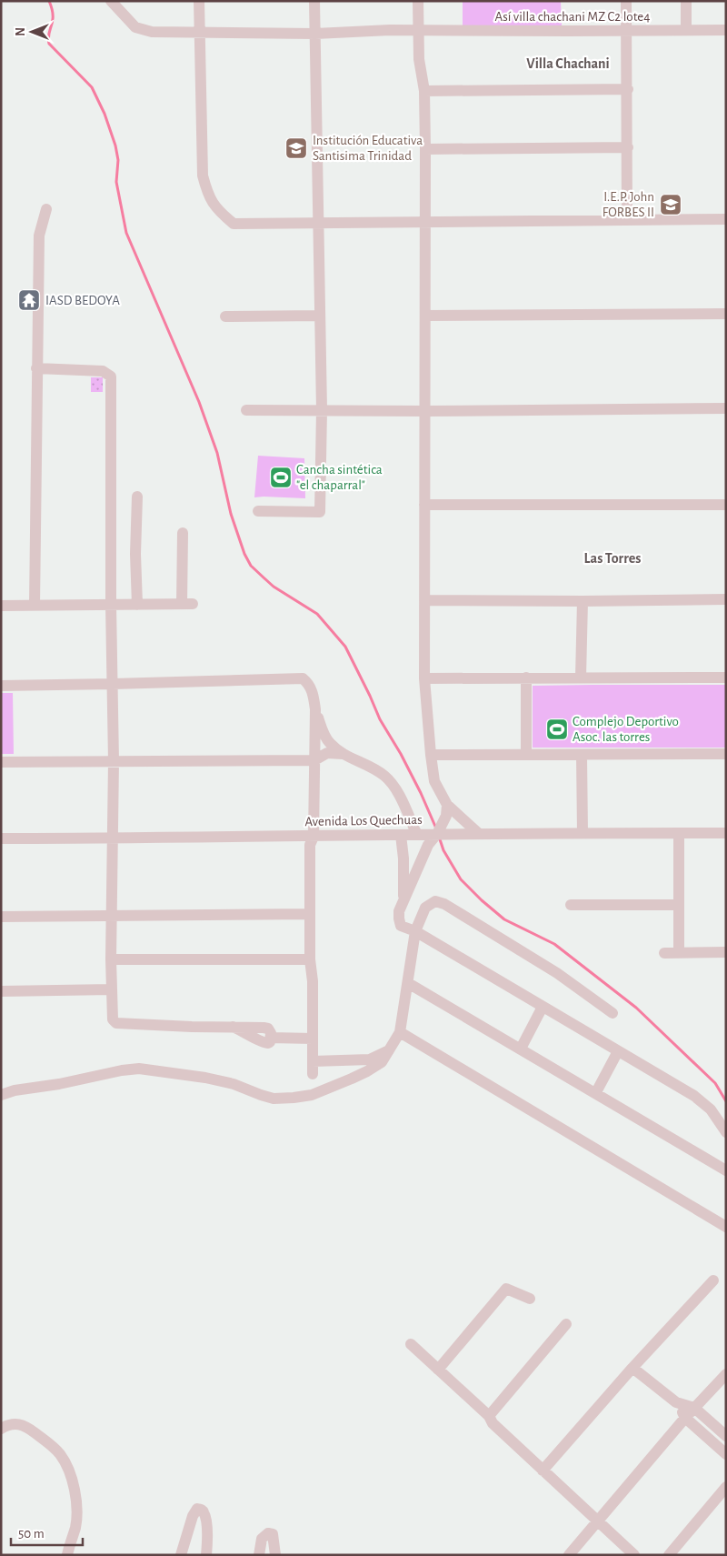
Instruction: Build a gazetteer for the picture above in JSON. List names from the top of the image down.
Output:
{
  "streets": {
    "street": ["Así villa chachani MZ C2 lote4", "Avenida Los Quechuas"]
  },
  "districts": ["Villa Chachani", "Las Torres"],
  "places": {
    "school or university": ["Institución Educativa Santisima Trinidad", "I.E.P. John FORBES II"],
    "temple": ["IASD BEDOYA"],
    "sports": ["Cancha sintética \"el chaparral\"", "Complejo Deportivo Asoc. las torres"]
  },
  "scale_bar": "50 m",
  "north": "left"
}
